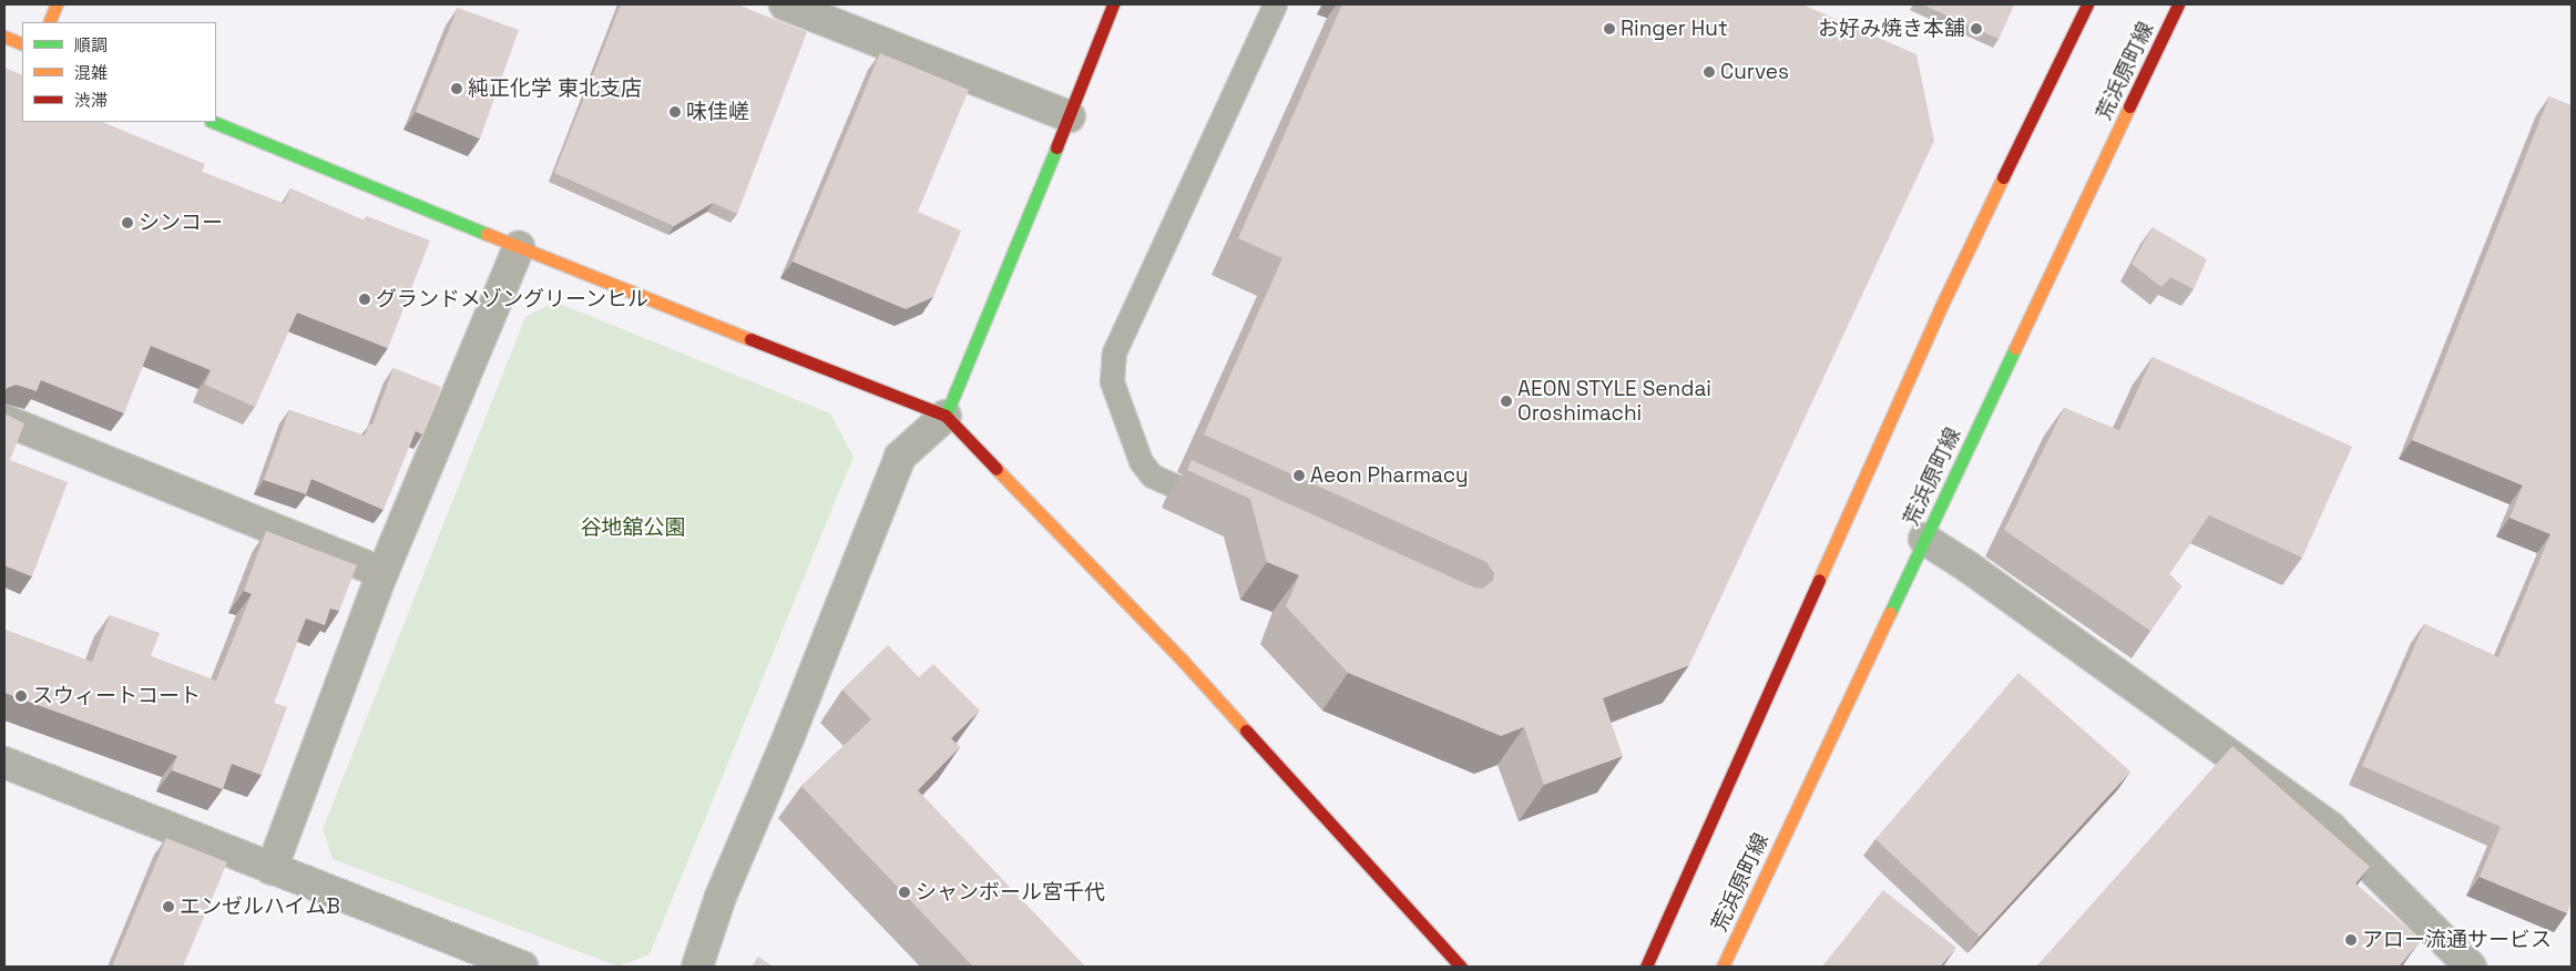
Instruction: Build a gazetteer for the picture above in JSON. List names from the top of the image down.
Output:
{
  "streets": {
    "main road": ["荒浜原町線"]
  },
  "parks": ["谷地舘公園"],
  "places": [
    "Ringer Hut",
    "お好み焼き本舗",
    "Curves",
    "純正化学 東北支店",
    "味佳嵯",
    "シンコー",
    "グランドメゾングリーンヒル",
    "AEON STYLE Sendai Oroshimachi",
    "Aeon Pharmacy",
    "スウィートコート",
    "シャンボール宮千代",
    "エンゼルハイムB",
    "アロー流通サービス"
  ],
  "legend": ["順調", "混雑", "渋滞"]
}
